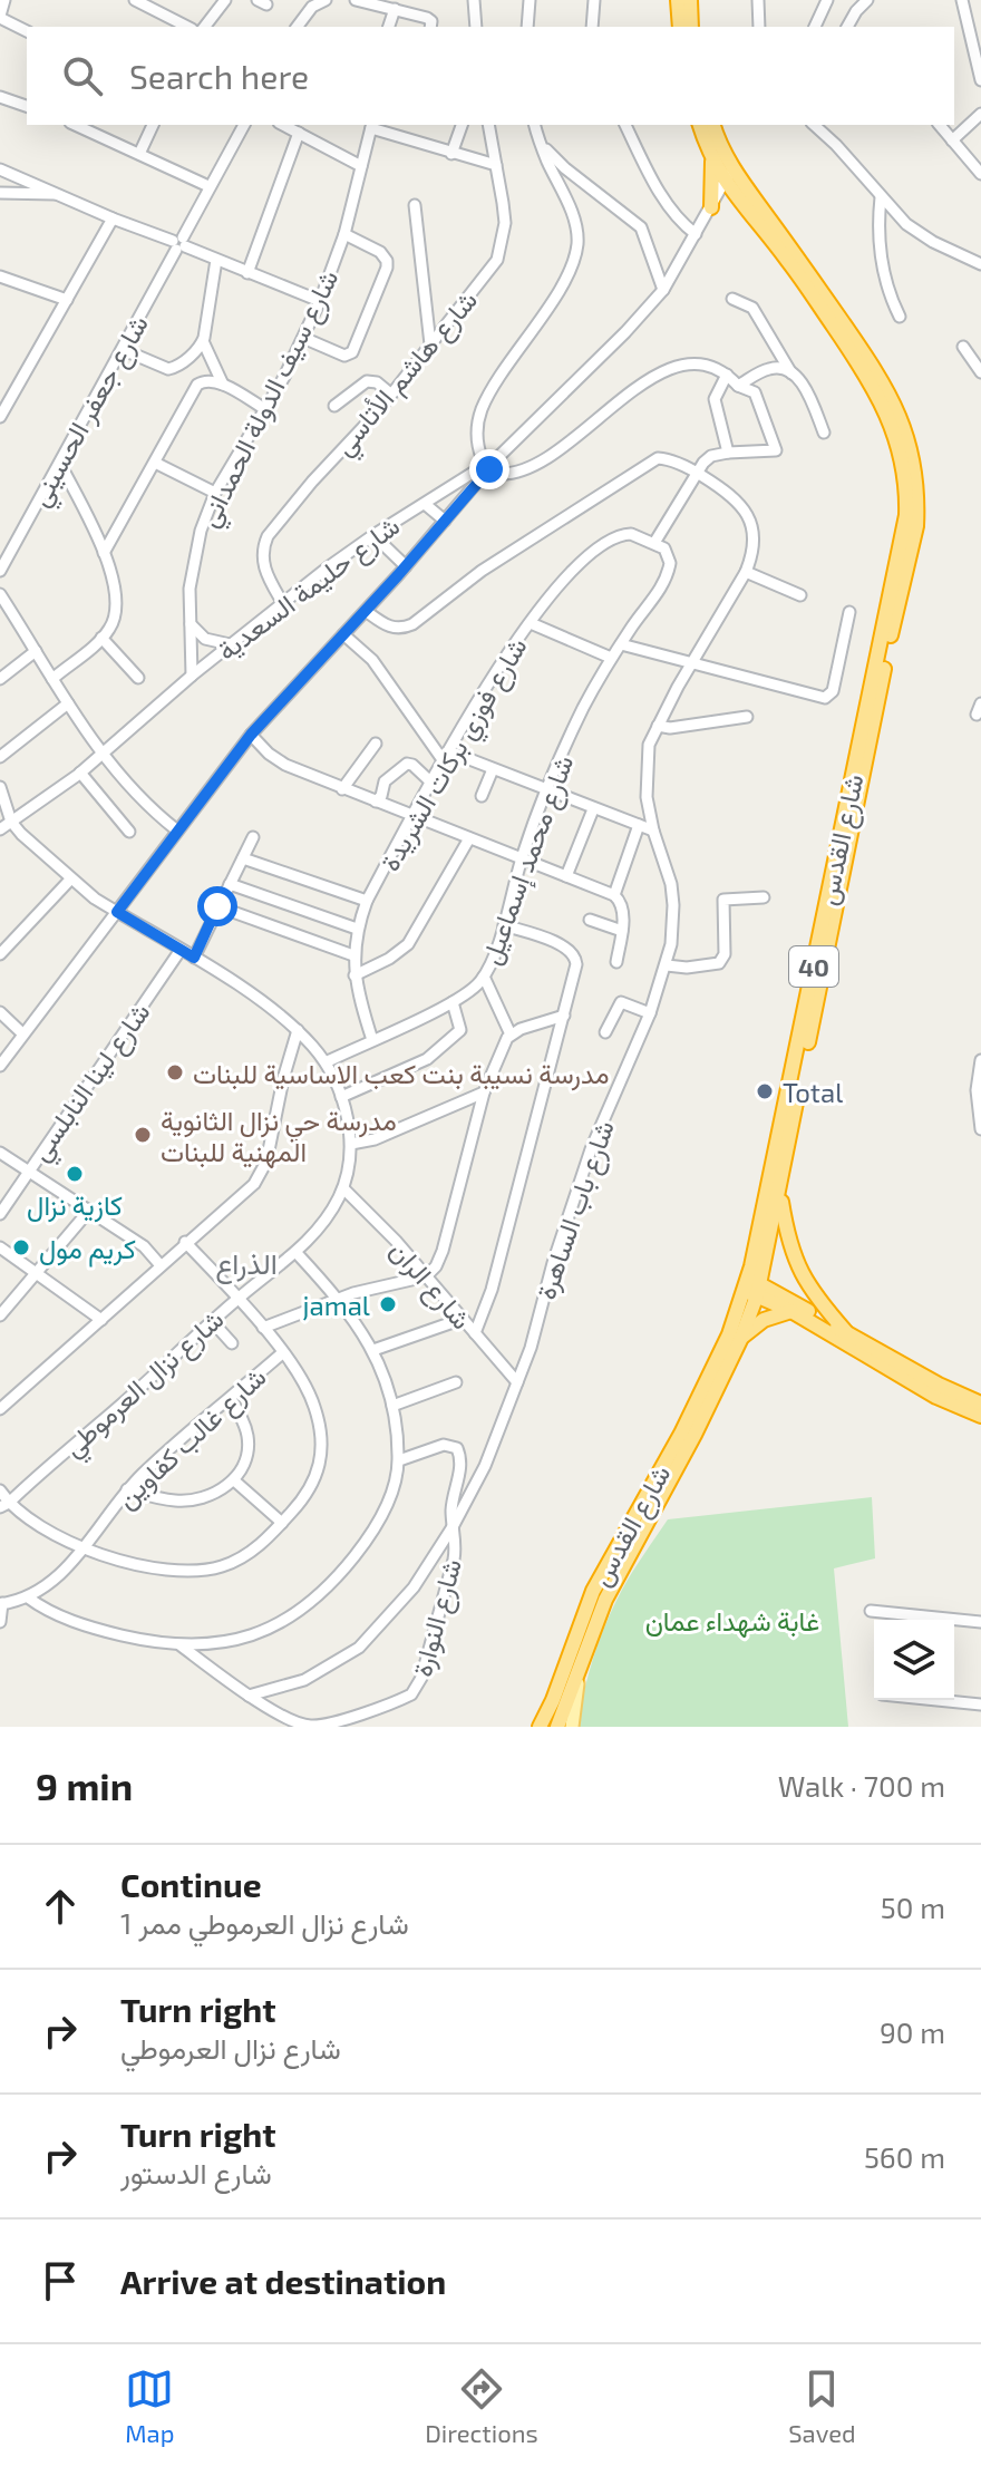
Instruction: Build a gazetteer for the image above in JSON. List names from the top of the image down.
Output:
{
  "streets": {
    "highway": ["شارع القدس", "40"],
    "street": [
      "شارع هاشم الأتاسي",
      "شارع سيف الدولة الحمداني",
      "شارع جعفر الحسيني",
      "شارع حليمة السعدية",
      "شارع فوزي بركات الشريدة",
      "شارع محمد إسماعيل",
      "شارع لينا النابلسي",
      "شارع باب الساهرة",
      "شارع الران",
      "شارع نزال العرموطي",
      "شارع غالب كفاوين",
      "شارع النوارة"
    ]
  },
  "crossings": [
    ["شارع هاشم الأتاسي", "شارع حليمة السعدية"],
    ["شارع سيف الدولة الحمداني", "شارع حليمة السعدية"],
    ["شارع حليمة السعدية", "شارع القدس"],
    ["شارع حليمة السعدية", "شارع نزال العرموطي"],
    ["شارع فوزي بركات الشريدة", "شارع محمد إسماعيل"],
    ["شارع محمد إسماعيل", "شارع نزال العرموطي"],
    ["شارع لينا النابلسي", "شارع نزال العرموطي"],
    ["شارع باب الساهرة", "شارع الران"],
    ["شارع باب الساهرة", "شارع النوارة"],
    ["شارع الران", "شارع نزال العرموطي"]
  ],
  "districts": ["الذراع"],
  "parks": ["غابة شهداء عمان"],
  "places": [
    "مدرسة نسيبة بنت كعب الاساسية للبنات",
    "Total",
    "مدرسة حي نزال الثانوية المهنية للبنات",
    "كازية نزال",
    "كريم مول",
    "jamal"
  ],
  "page": {
    "search": "Search here",
    "heading": ["9 min", "Walk · 700 m"],
    "list": [
      ["Continue", "شارع نزال العرموطي ممر 1", "50 m"],
      ["Turn right", "شارع نزال العرموطي", "90 m"],
      ["Turn right", "شارع الدستور", "560 m"],
      "Arrive at destination"
    ],
    "nav": ["Map", "Directions", "Saved"]
  }
}
